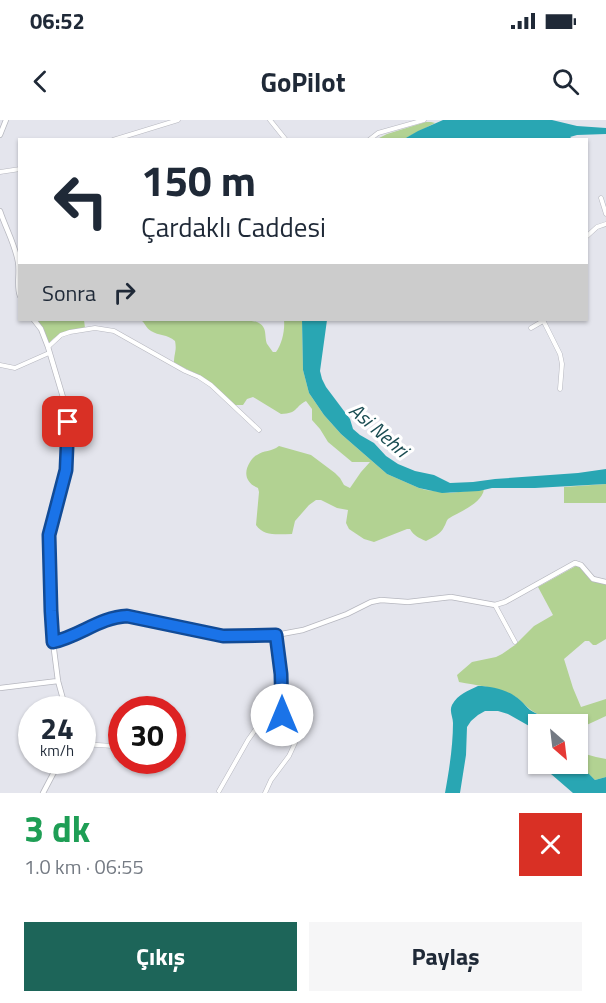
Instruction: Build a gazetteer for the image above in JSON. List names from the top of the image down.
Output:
{
  "water": ["Asi Nehri"],
  "north": "bottom right",
  "page": {
    "status": "06:52",
    "header": "GoPilot",
    "turn": ["150 m", "Çardaklı Caddesi"],
    "then": "Sonra",
    "speed": "24 km/h",
    "limit": "30",
    "heading": ["3 dk", "1.0 km · 06:55"],
    "buttons": ["Çıkış", "Paylaş"]
  }
}
